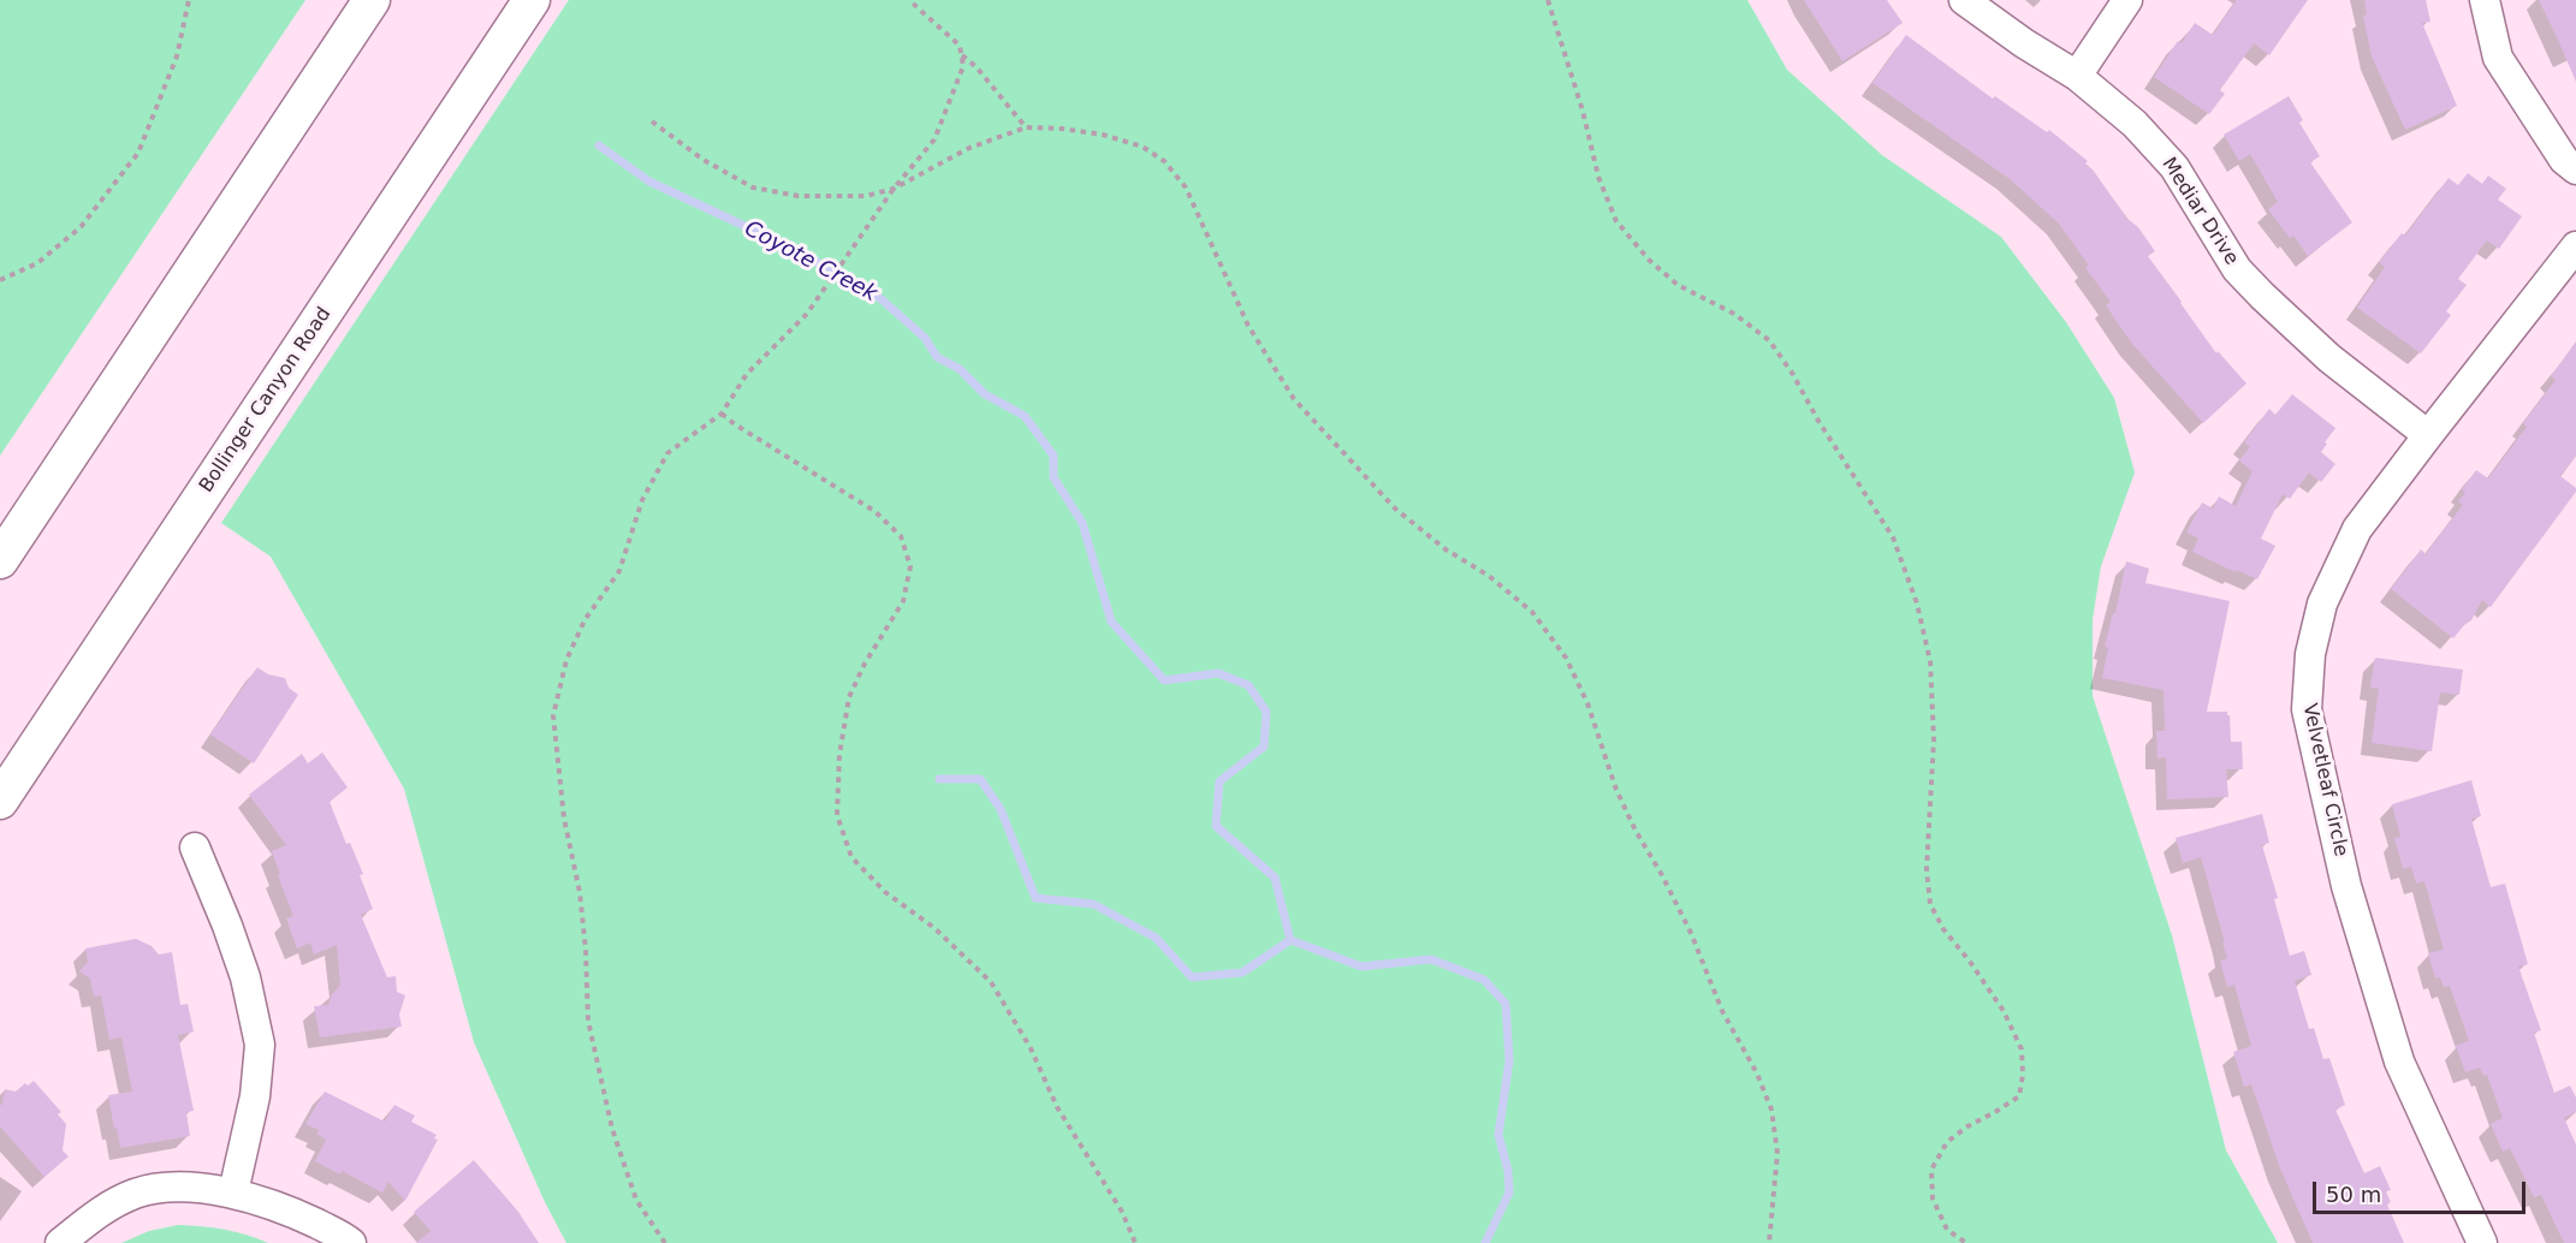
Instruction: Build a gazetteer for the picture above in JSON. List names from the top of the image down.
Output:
{
  "streets": {
    "main road": ["Bollinger Canyon Road"],
    "street": ["Mediar Drive", "Velvetleaf Circle"]
  },
  "crossings": [
    ["Mediar Drive", "Velvetleaf Circle"]
  ],
  "water": ["Coyote Creek"],
  "scale_bar": "50 m"
}
